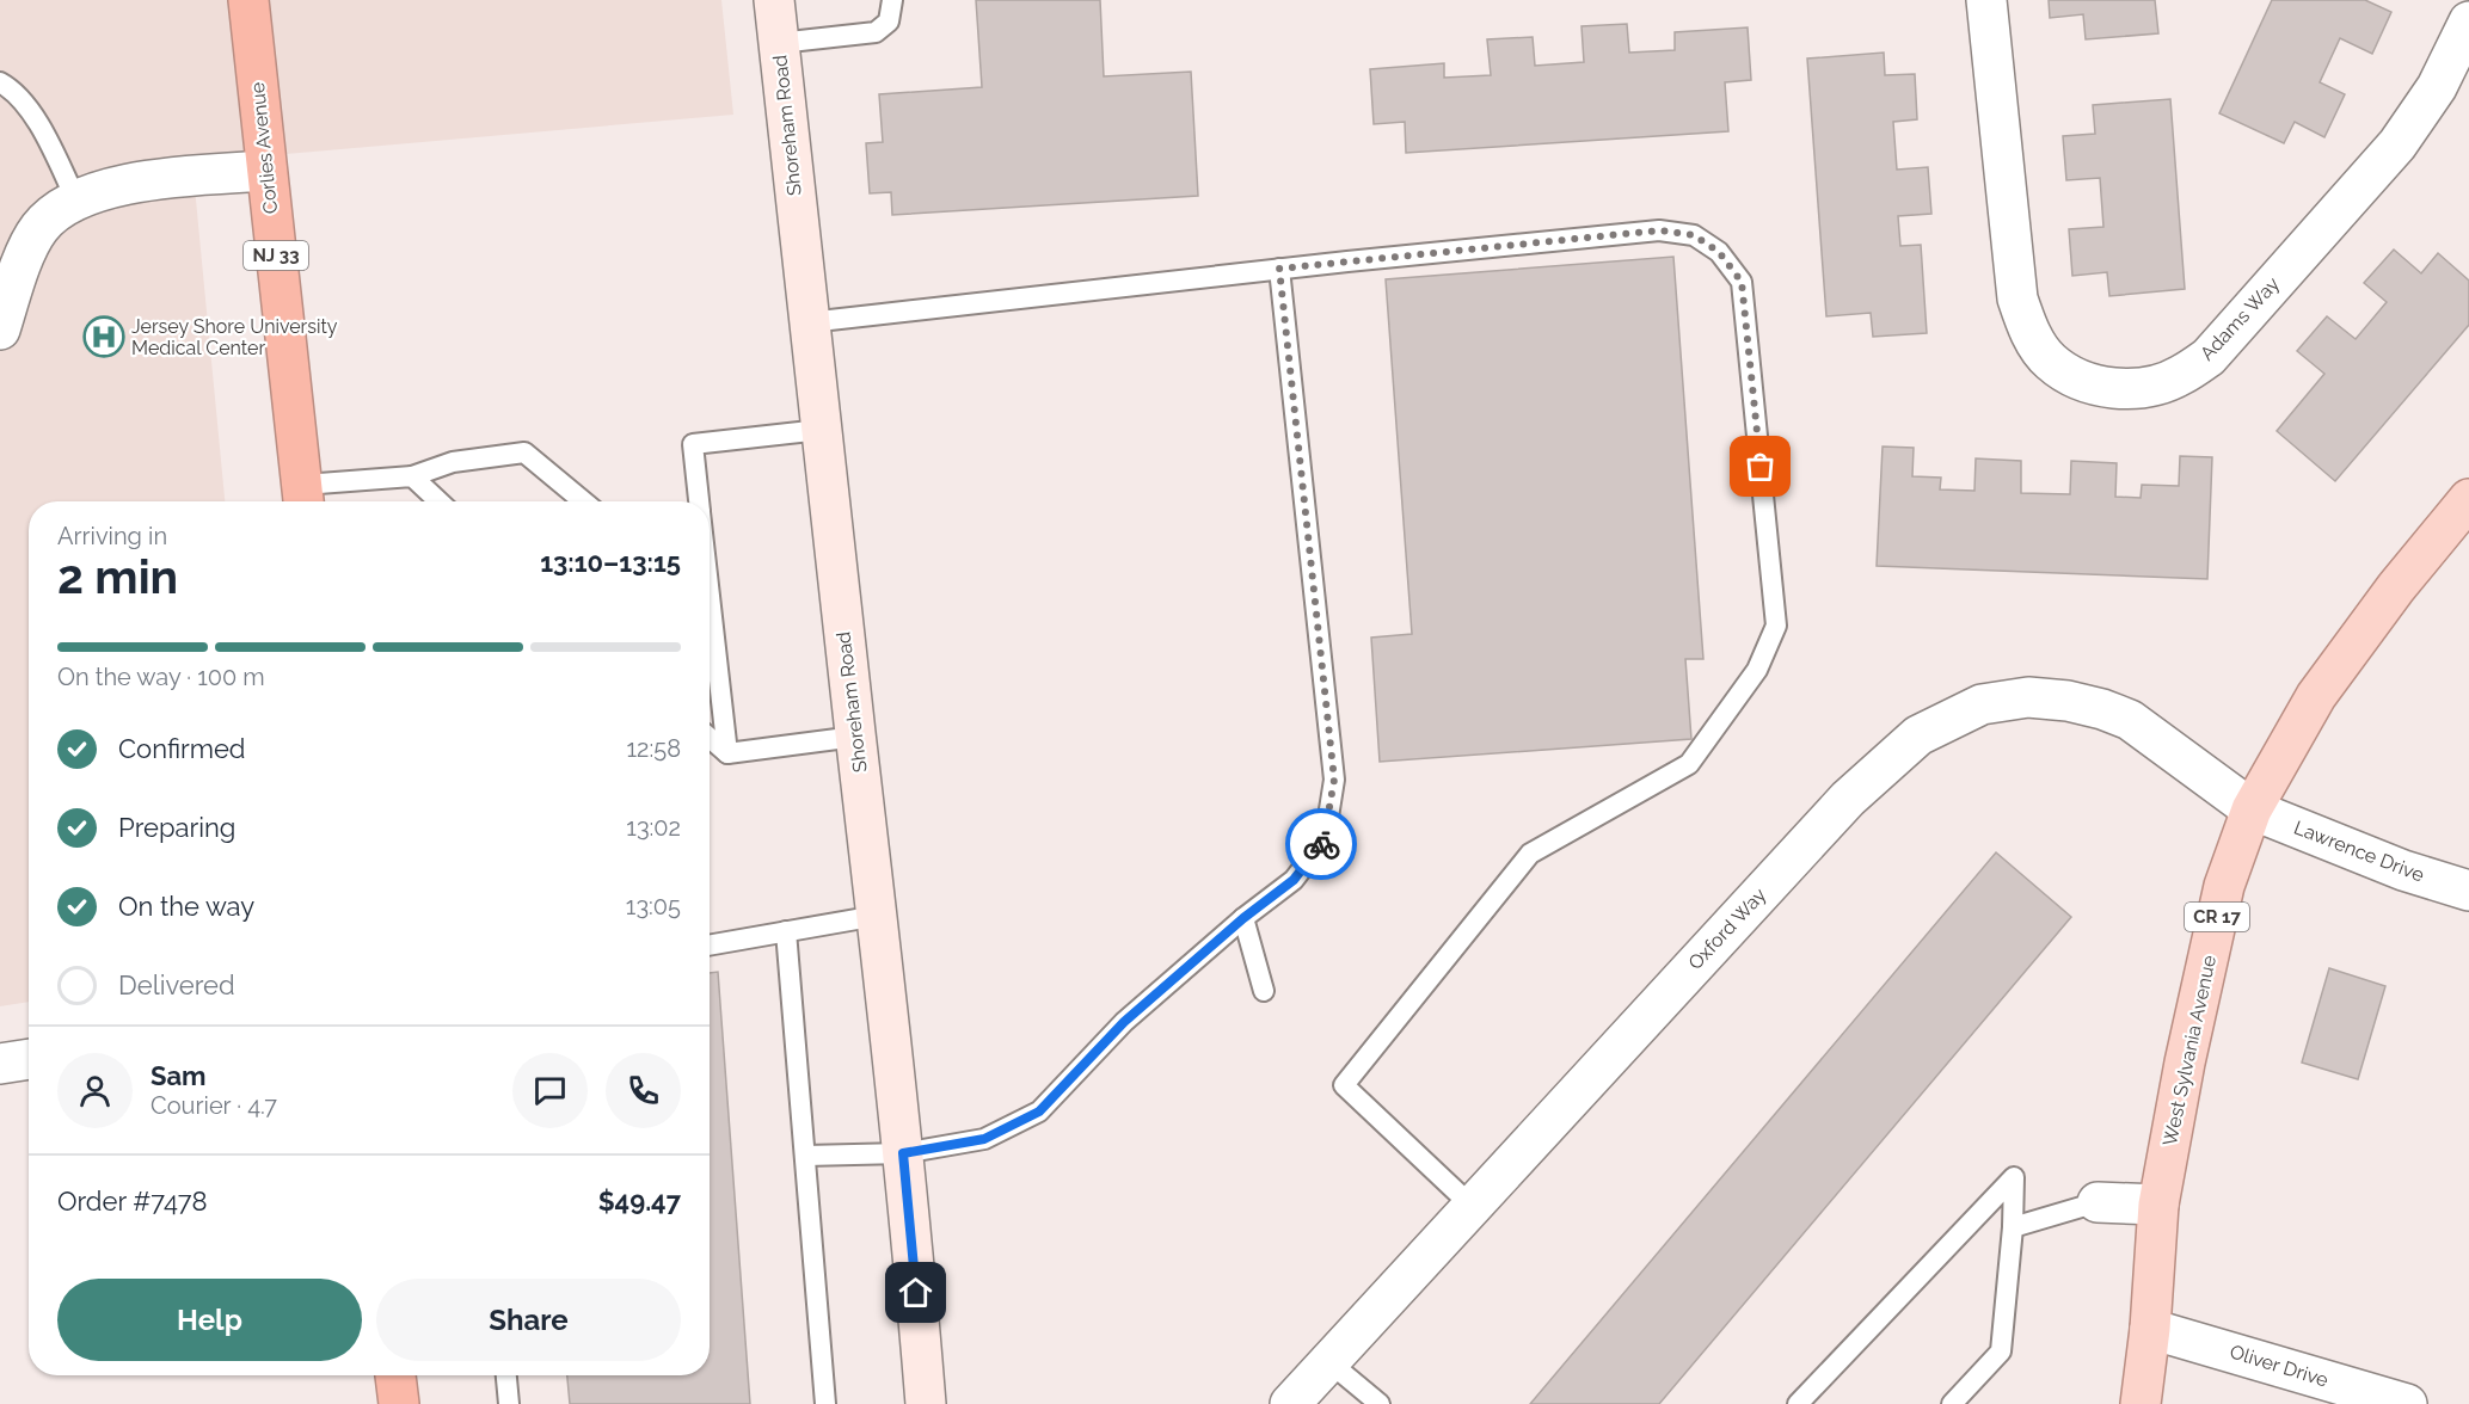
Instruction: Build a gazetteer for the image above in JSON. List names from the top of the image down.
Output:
{
  "streets": {
    "highway": ["Corlies Avenue", "NJ 33"],
    "main road": ["CR 17", "West Sylvania Avenue"],
    "street": [
      "Shoreham Road",
      "Adams Way",
      "Lawrence Drive",
      "Oxford Way",
      "Oliver Drive"
    ]
  },
  "crossings": [
    ["Lawrence Drive", "Oxford Way"],
    ["Lawrence Drive", "West Sylvania Avenue"],
    ["Oxford Way", "West Sylvania Avenue"],
    ["West Sylvania Avenue", "Oliver Drive"]
  ],
  "places": {
    "hospital": ["Jersey Shore University Medical Center"]
  },
  "page": {
    "heading": ["2 min", "Arriving in", "13:10–13:15"],
    "panel": [
      "Sam",
      "Courier · 4.7",
      "Order #7478",
      "$49.47"
    ],
    "bar": "On the way · 100 m",
    "list": [
      ["Confirmed", "12:58"],
      ["Preparing", "13:02"],
      ["On the way", "13:05"],
      "Delivered"
    ],
    "buttons": ["Help", "Share"]
  }
}
